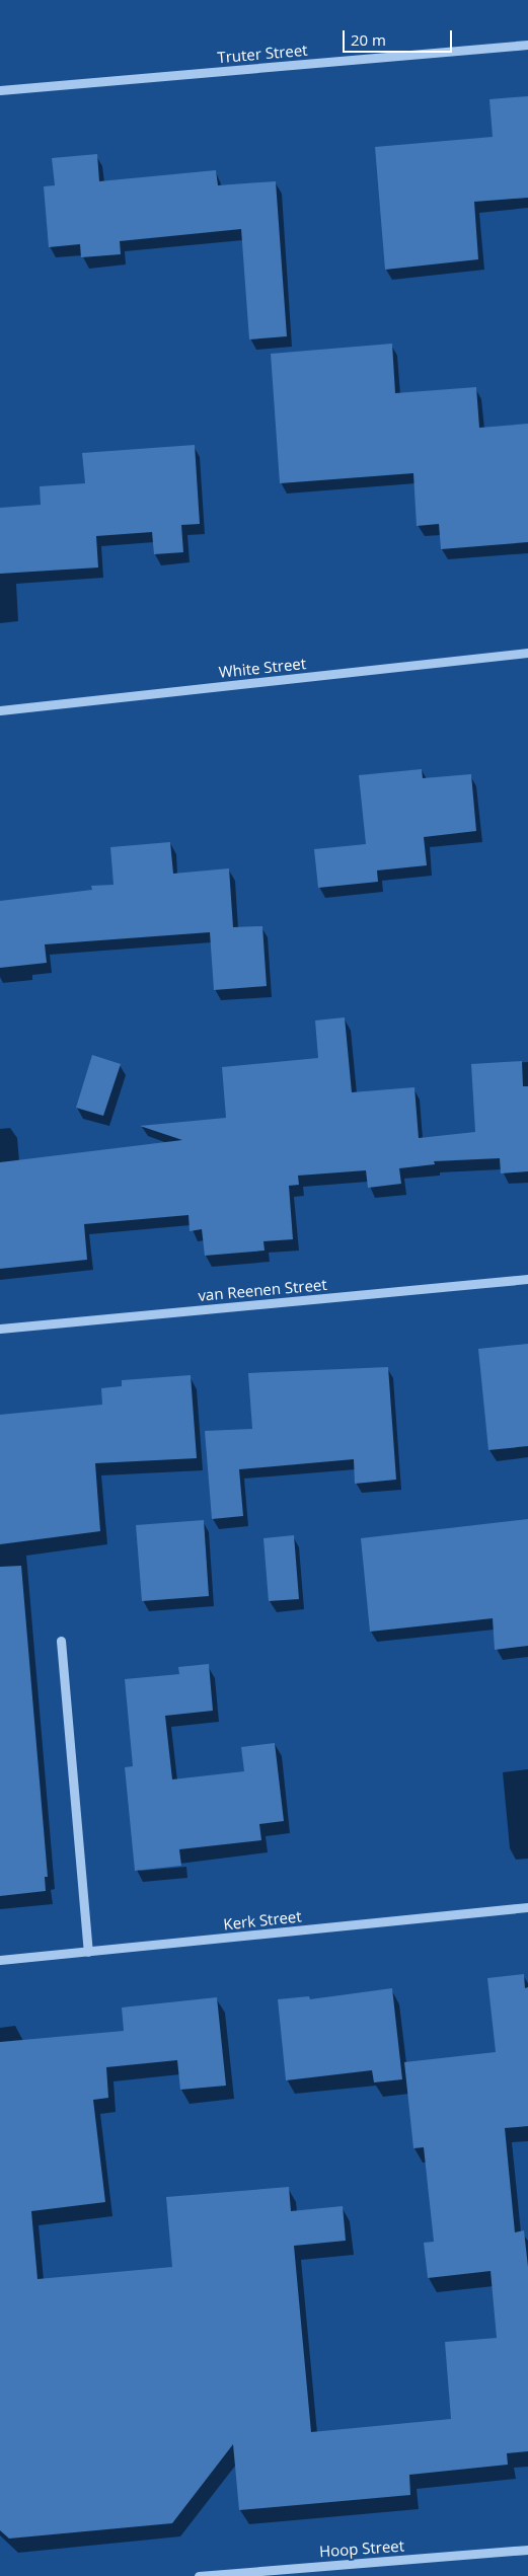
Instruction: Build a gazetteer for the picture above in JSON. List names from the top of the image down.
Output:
{
  "streets": {
    "street": [
      "Truter Street",
      "White Street",
      "van Reenen Street",
      "Kerk Street",
      "Hoop Street"
    ]
  },
  "scale_bar": "20 m"
}
